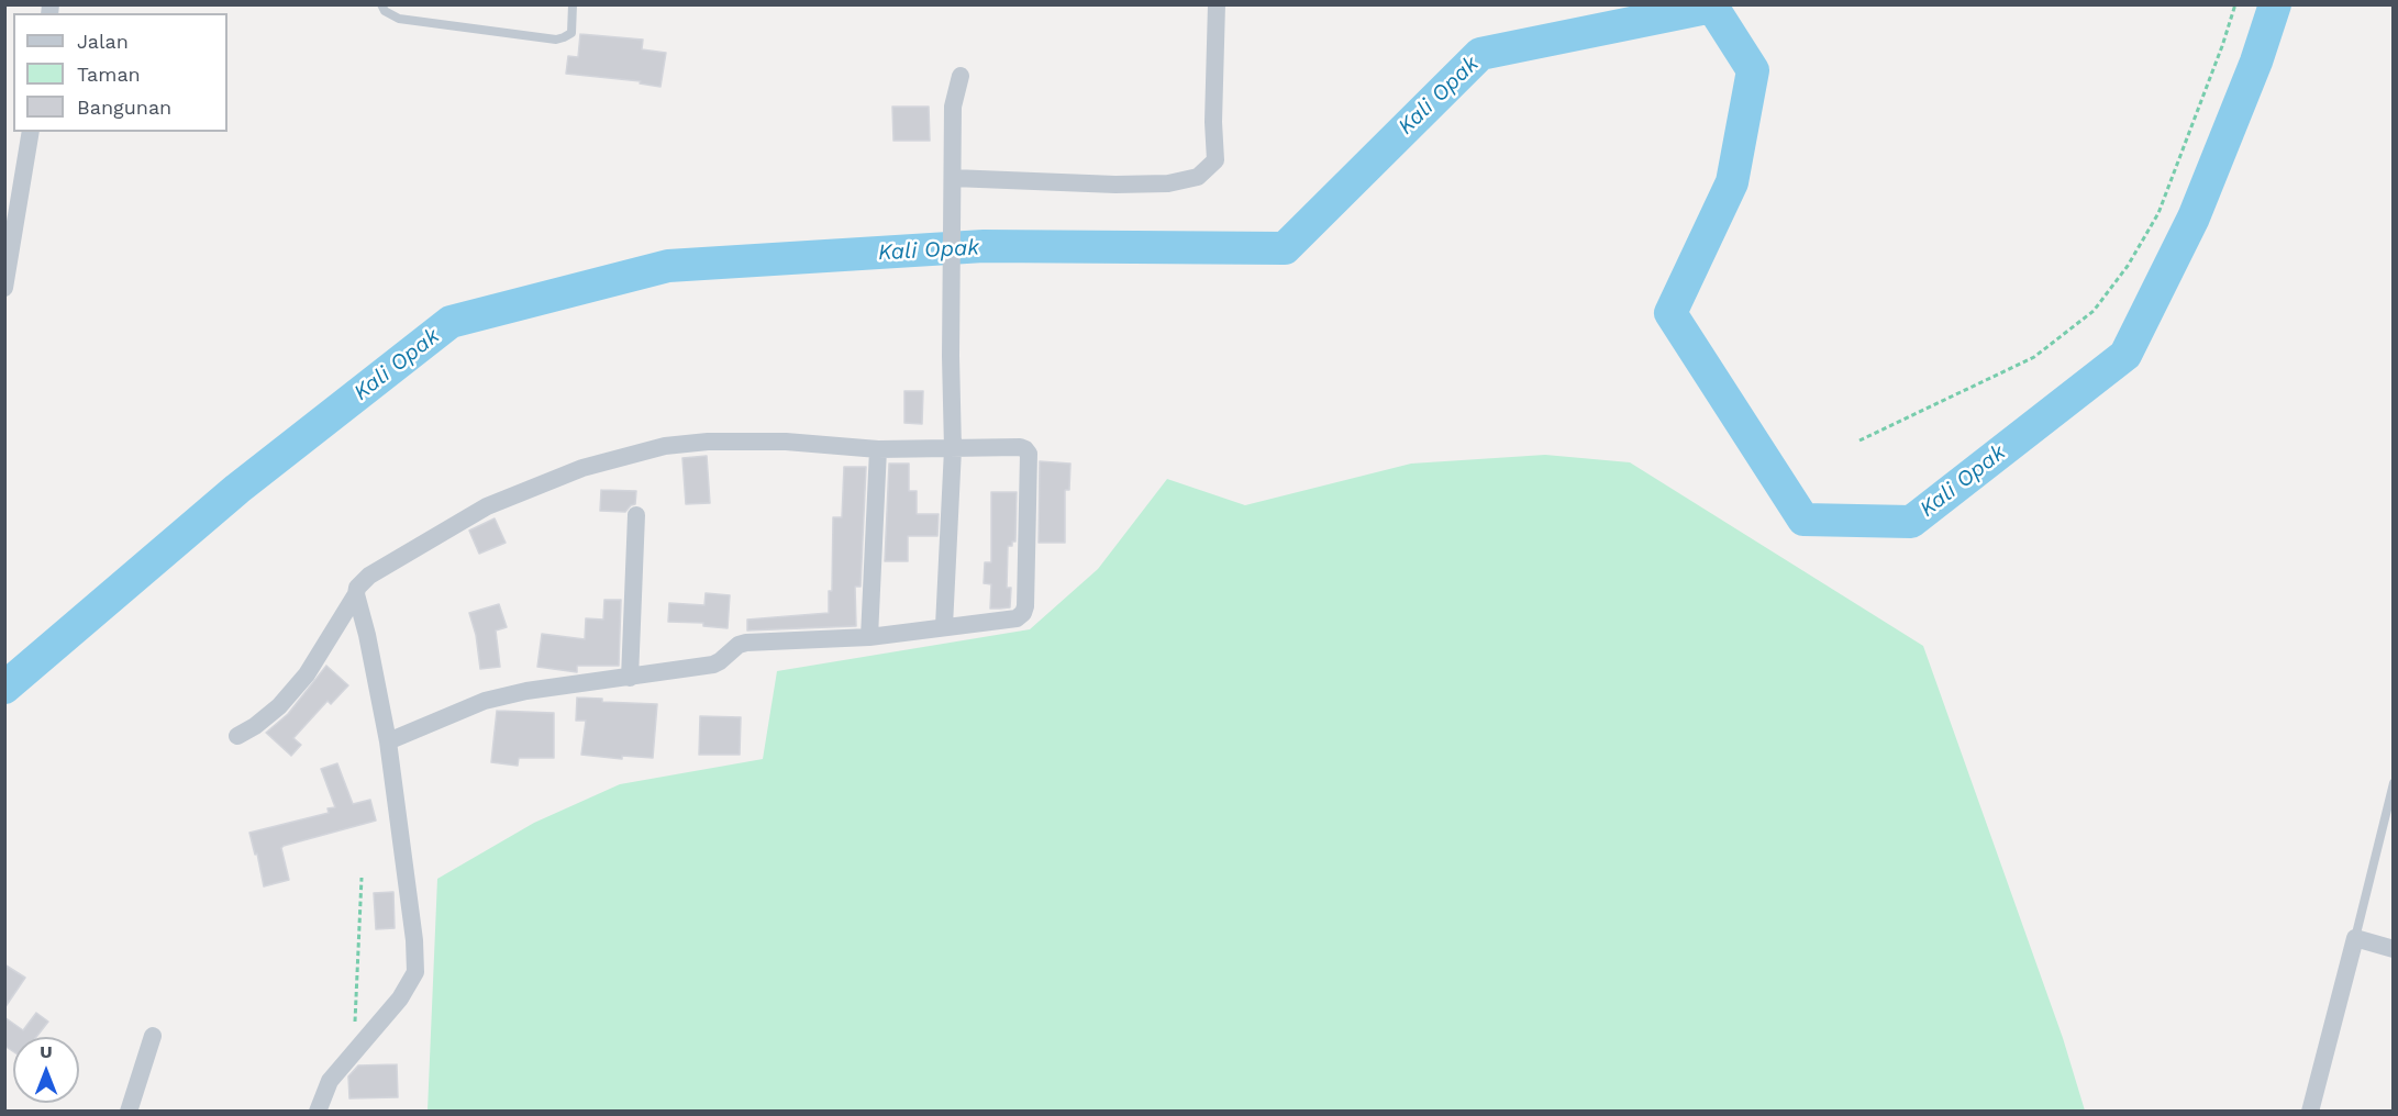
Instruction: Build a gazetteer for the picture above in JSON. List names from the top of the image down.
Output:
{
  "water": ["Kali Opak"],
  "legend": ["Jalan", "Taman", "Bangunan"],
  "north": "top"
}
